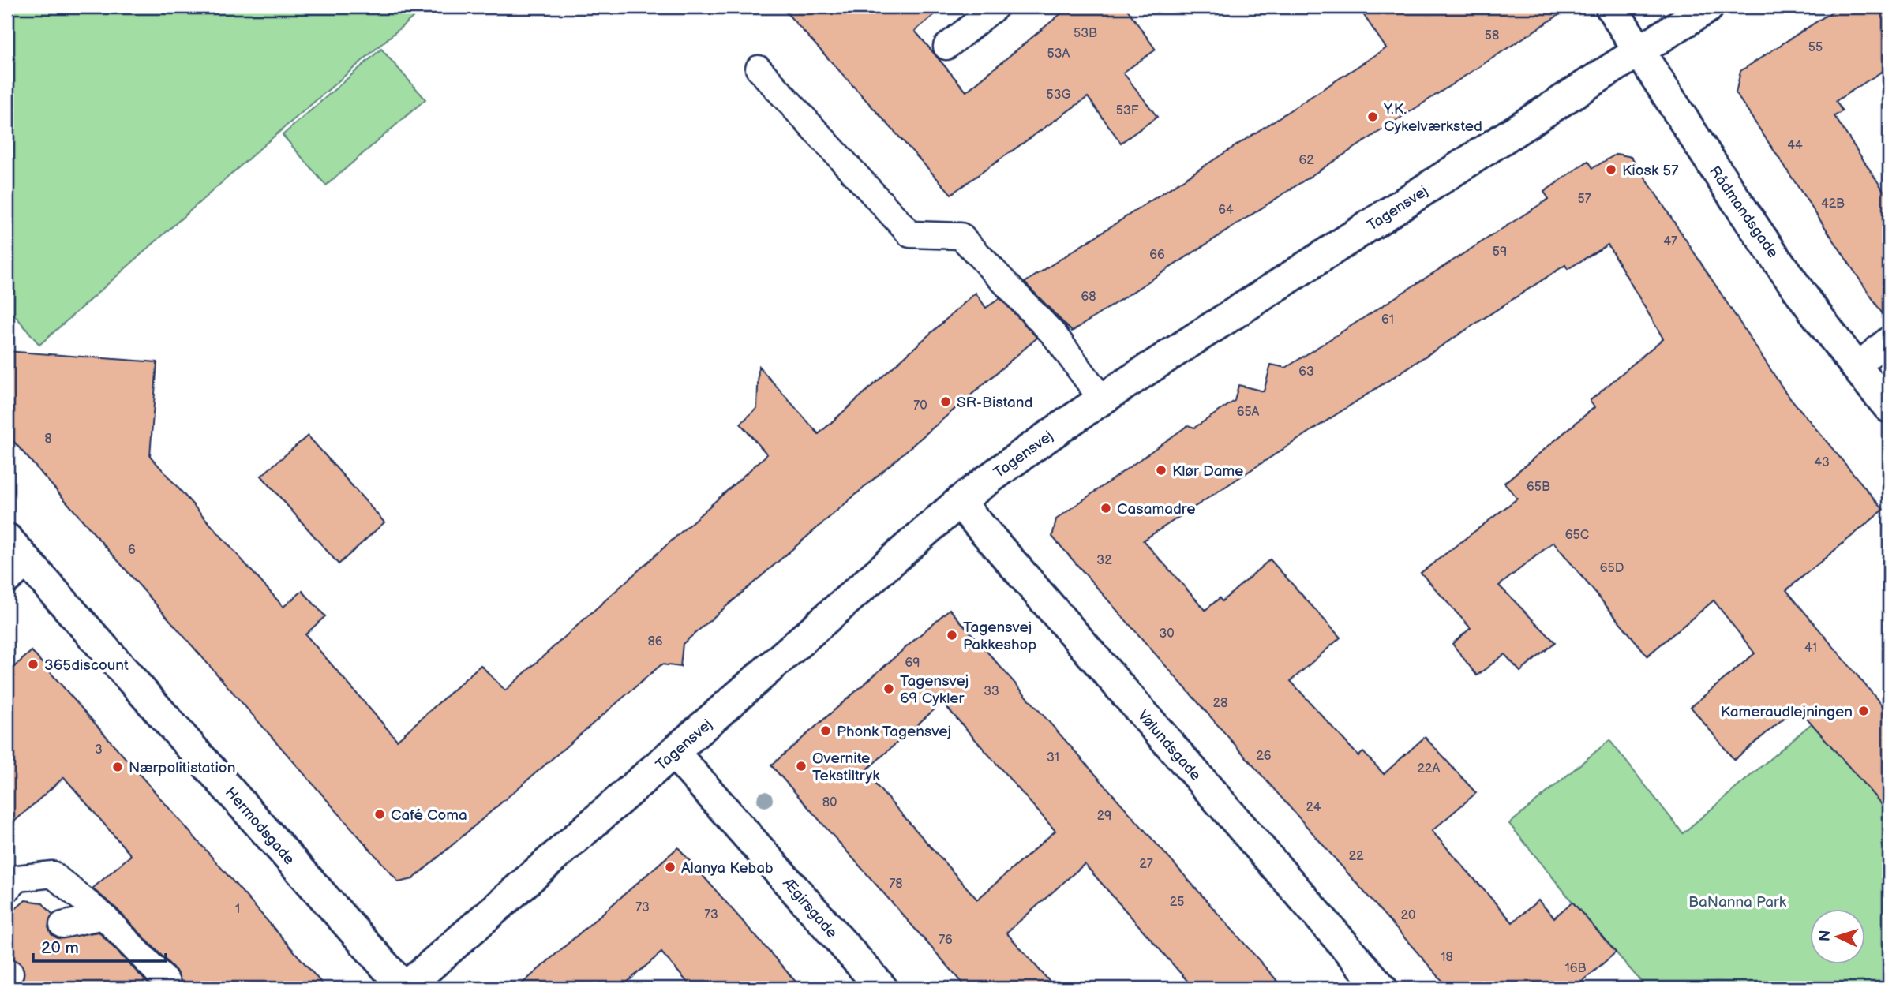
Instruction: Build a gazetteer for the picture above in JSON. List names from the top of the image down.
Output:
{
  "streets": {
    "street": [
      "Tagensvej",
      "Rådmandsgade",
      "Vølundsgade",
      "Hermodsgade",
      "Ægirsgade"
    ]
  },
  "crossings": [
    ["Tagensvej", "Rådmandsgade"],
    ["Tagensvej", "Vølundsgade"],
    ["Tagensvej", "Hermodsgade"],
    ["Tagensvej", "Ægirsgade"]
  ],
  "parks": ["BaNanna Park"],
  "places": [
    "Y.K. Cykelværksted",
    "Kiosk 57",
    "SR-Bistand",
    "Klør Dame",
    "Casamadre",
    "Tagensvej Pakkeshop",
    "365discount",
    "Tagensvej 69 Cykler",
    "Kameraudlejningen",
    "Phonk Tagensvej",
    "Overnite Tekstiltryk",
    "Nærpolitistation",
    "Café Coma",
    "Alanya Kebab"
  ],
  "house_numbers": [
    "53B",
    "58",
    "55",
    "53A",
    "53G",
    "53F",
    "44",
    "62",
    "57",
    "42B",
    "64",
    "47",
    "59",
    "66",
    "68",
    "61",
    "63",
    "70",
    "65A",
    "8",
    "43",
    "65B",
    "65C",
    "6",
    "32",
    "65D",
    "30",
    "86",
    "41",
    "69",
    "33",
    "28",
    "3",
    "26",
    "31",
    "22A",
    "80",
    "24",
    "29",
    "22",
    "27",
    "78",
    "25",
    "73",
    "1",
    "73",
    "20",
    "76",
    "18",
    "16B"
  ],
  "scale_bar": "20 m",
  "north": "left"
}
